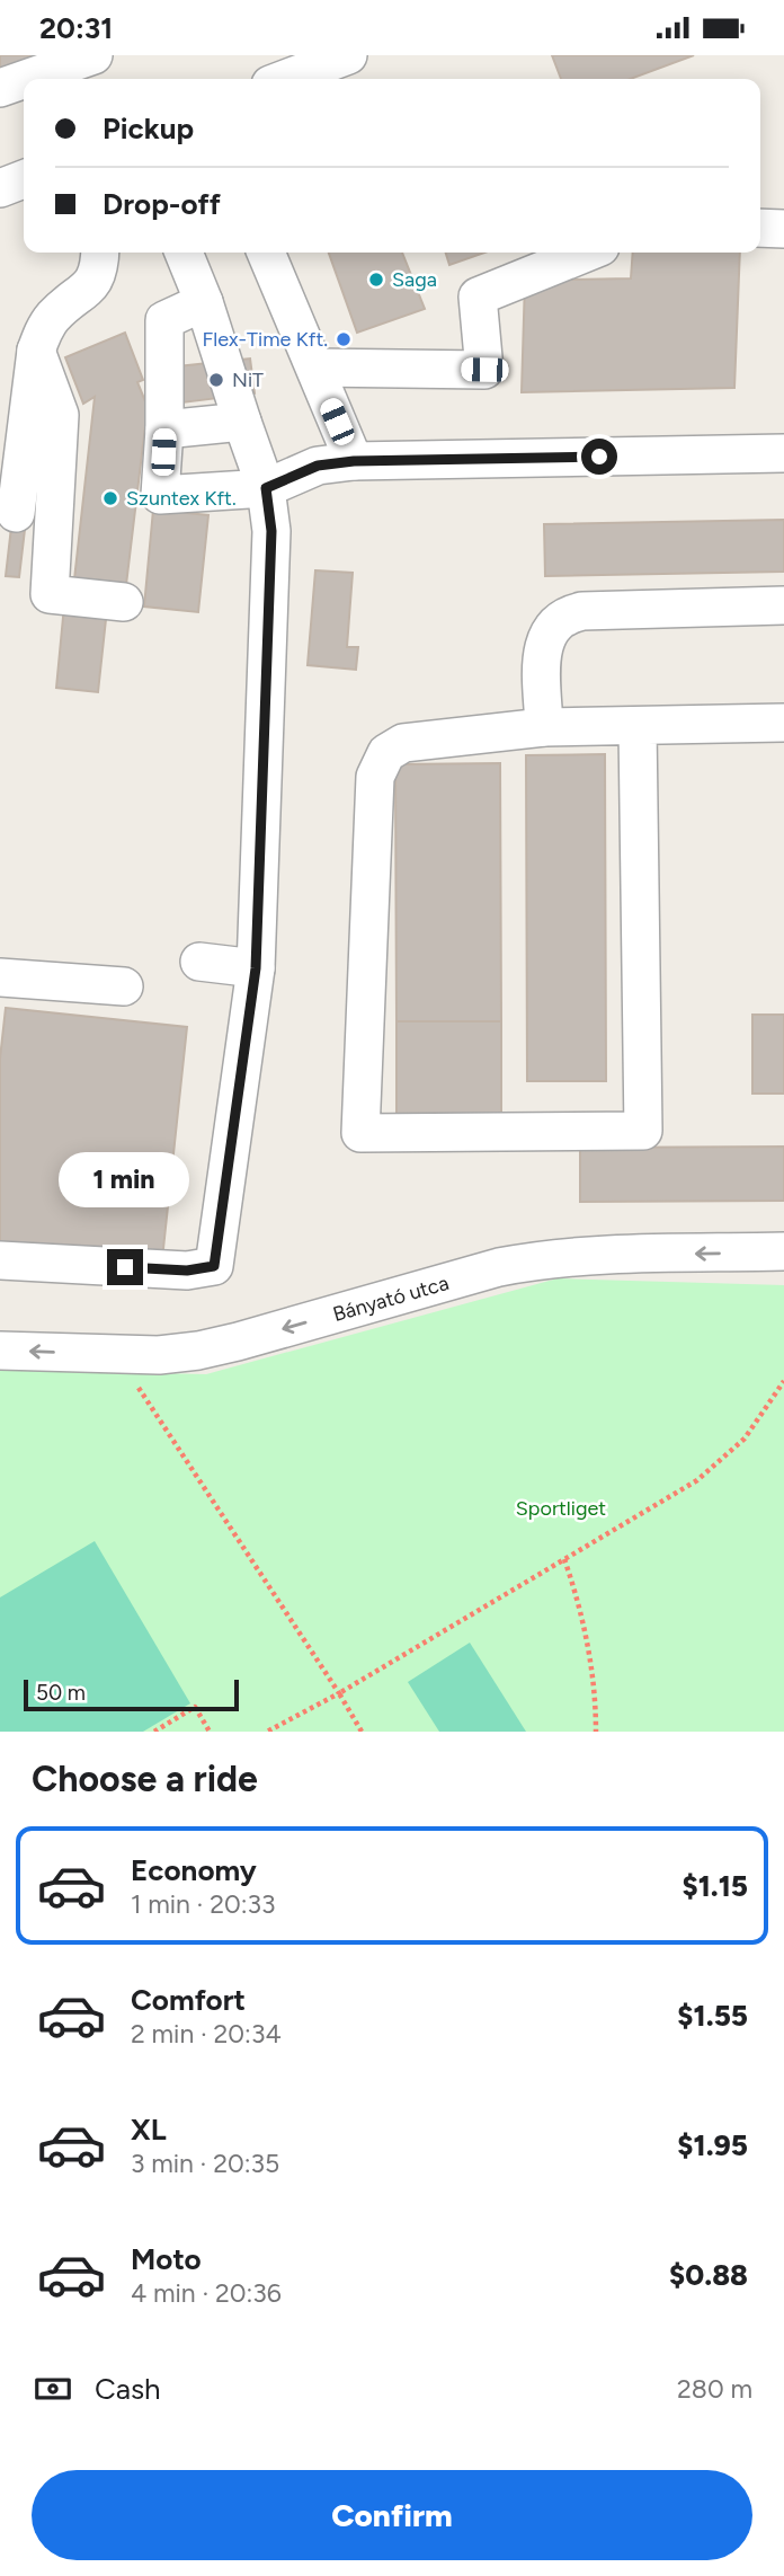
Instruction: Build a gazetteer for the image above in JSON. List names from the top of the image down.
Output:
{
  "streets": {
    "street": ["Bányató utca"]
  },
  "one_way": ["Bányató utca"],
  "parks": ["Sportliget"],
  "places": [
    "Saga",
    "Flex-Time Kft.",
    "NiT",
    "Szuntex Kft."
  ],
  "scale_bar": "50 m",
  "page": {
    "status": "20:31",
    "banner": ["Pickup", "Drop-off"],
    "bubble": "1 min",
    "scale": "50 m",
    "heading": "Choose a ride",
    "list": [
      {
        "name": "Economy",
        "note": "1 min · 20:33",
        "value": "$1.15"
      },
      {
        "name": "Comfort",
        "note": "2 min · 20:34",
        "value": "$1.55"
      },
      {
        "name": "XL",
        "note": "3 min · 20:35",
        "value": "$1.95"
      },
      {
        "name": "Moto",
        "note": "4 min · 20:36",
        "value": "$0.88"
      }
    ],
    "pay": ["Cash", "280 m"],
    "buttons": "Confirm"
  }
}
